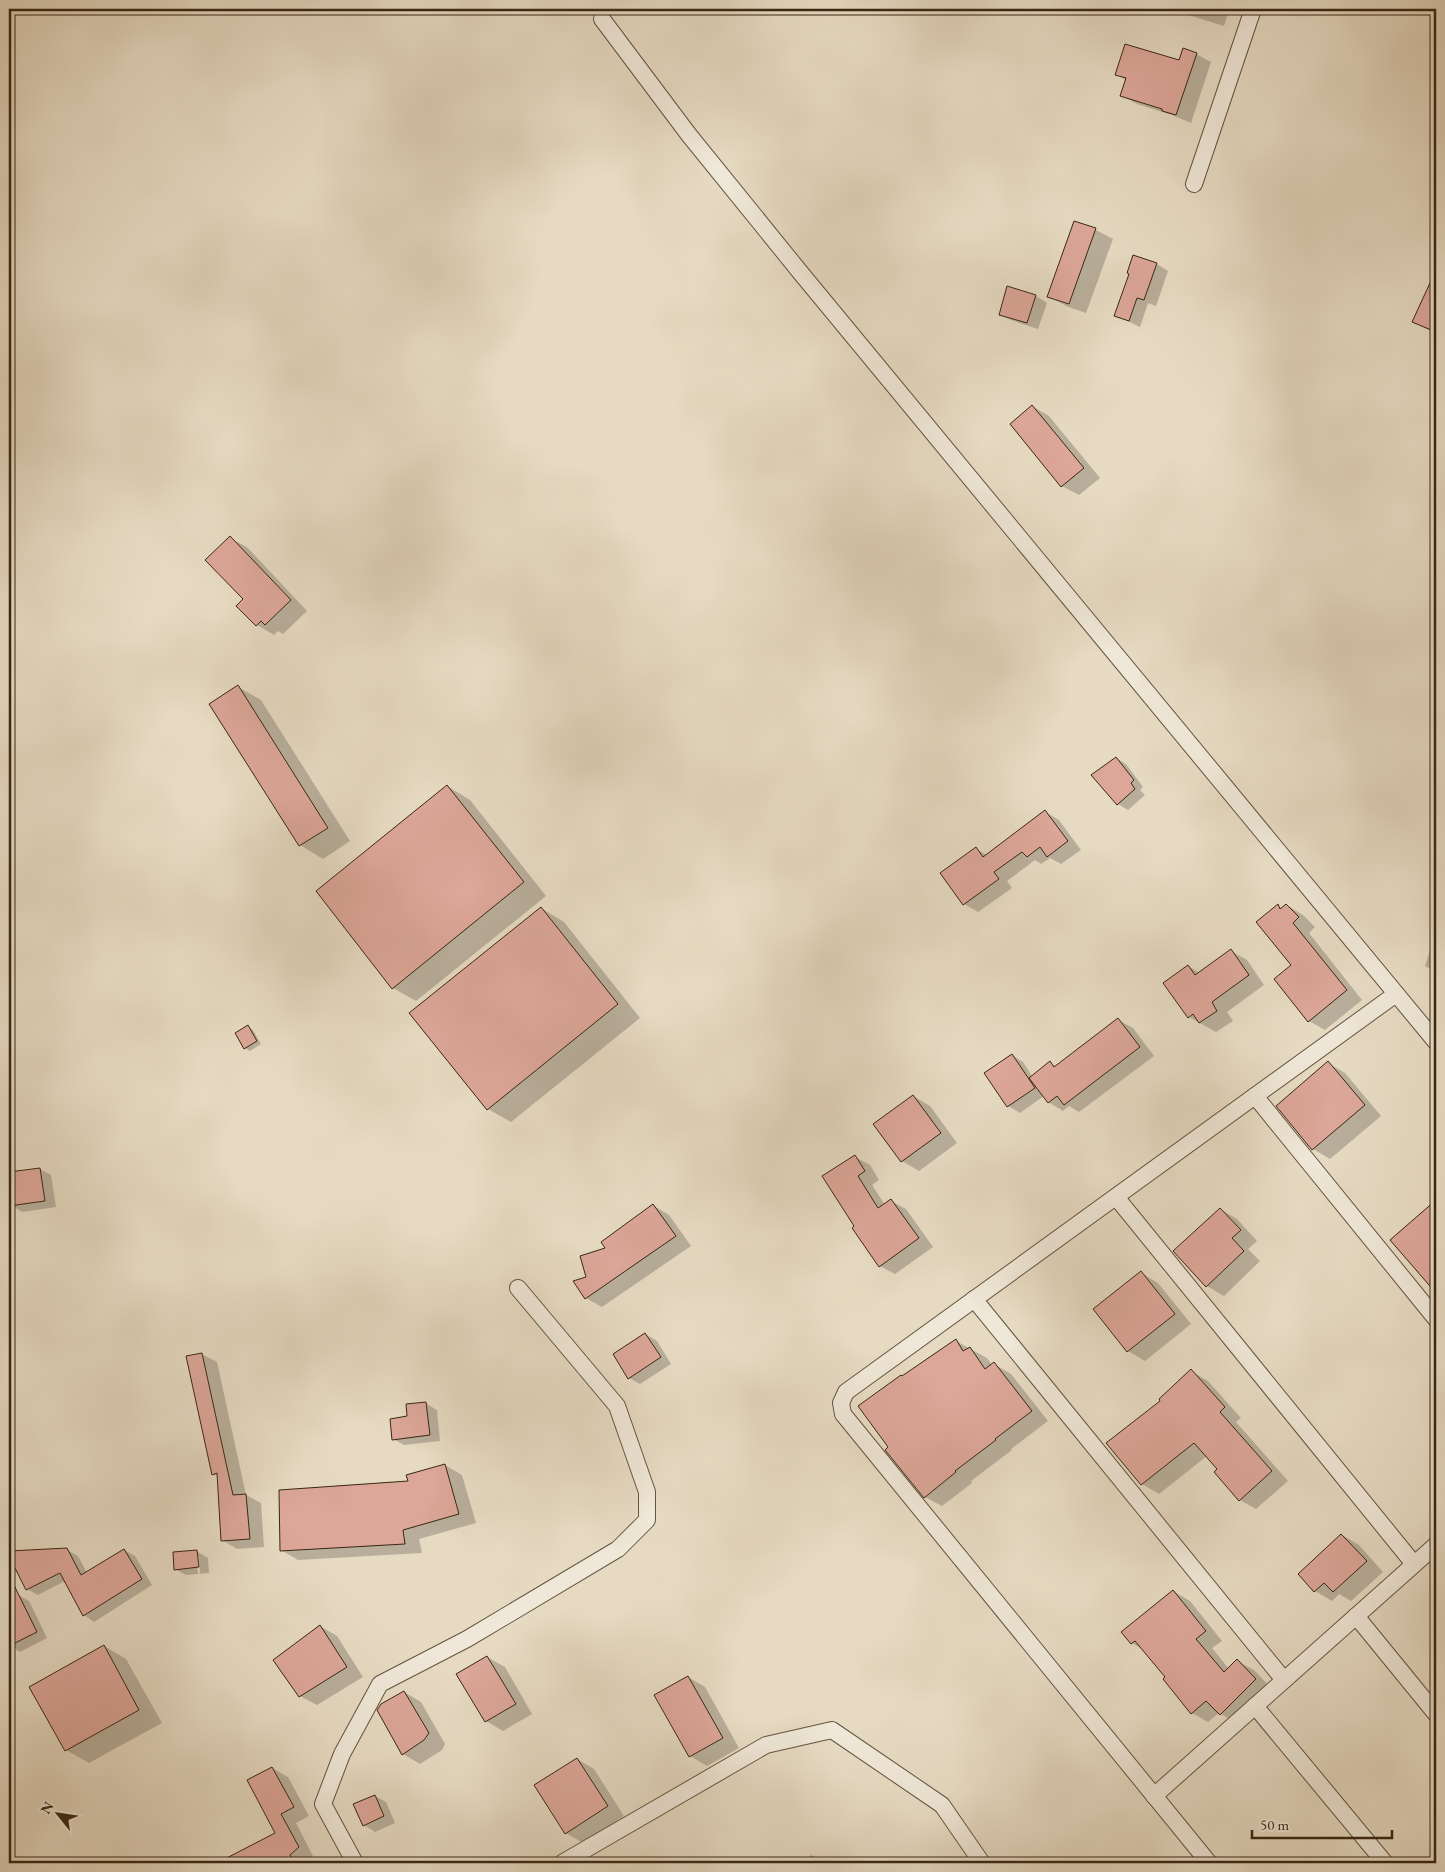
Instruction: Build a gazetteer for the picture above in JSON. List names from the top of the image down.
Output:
{
  "scale_bar": "50 m",
  "north": "top left"
}
